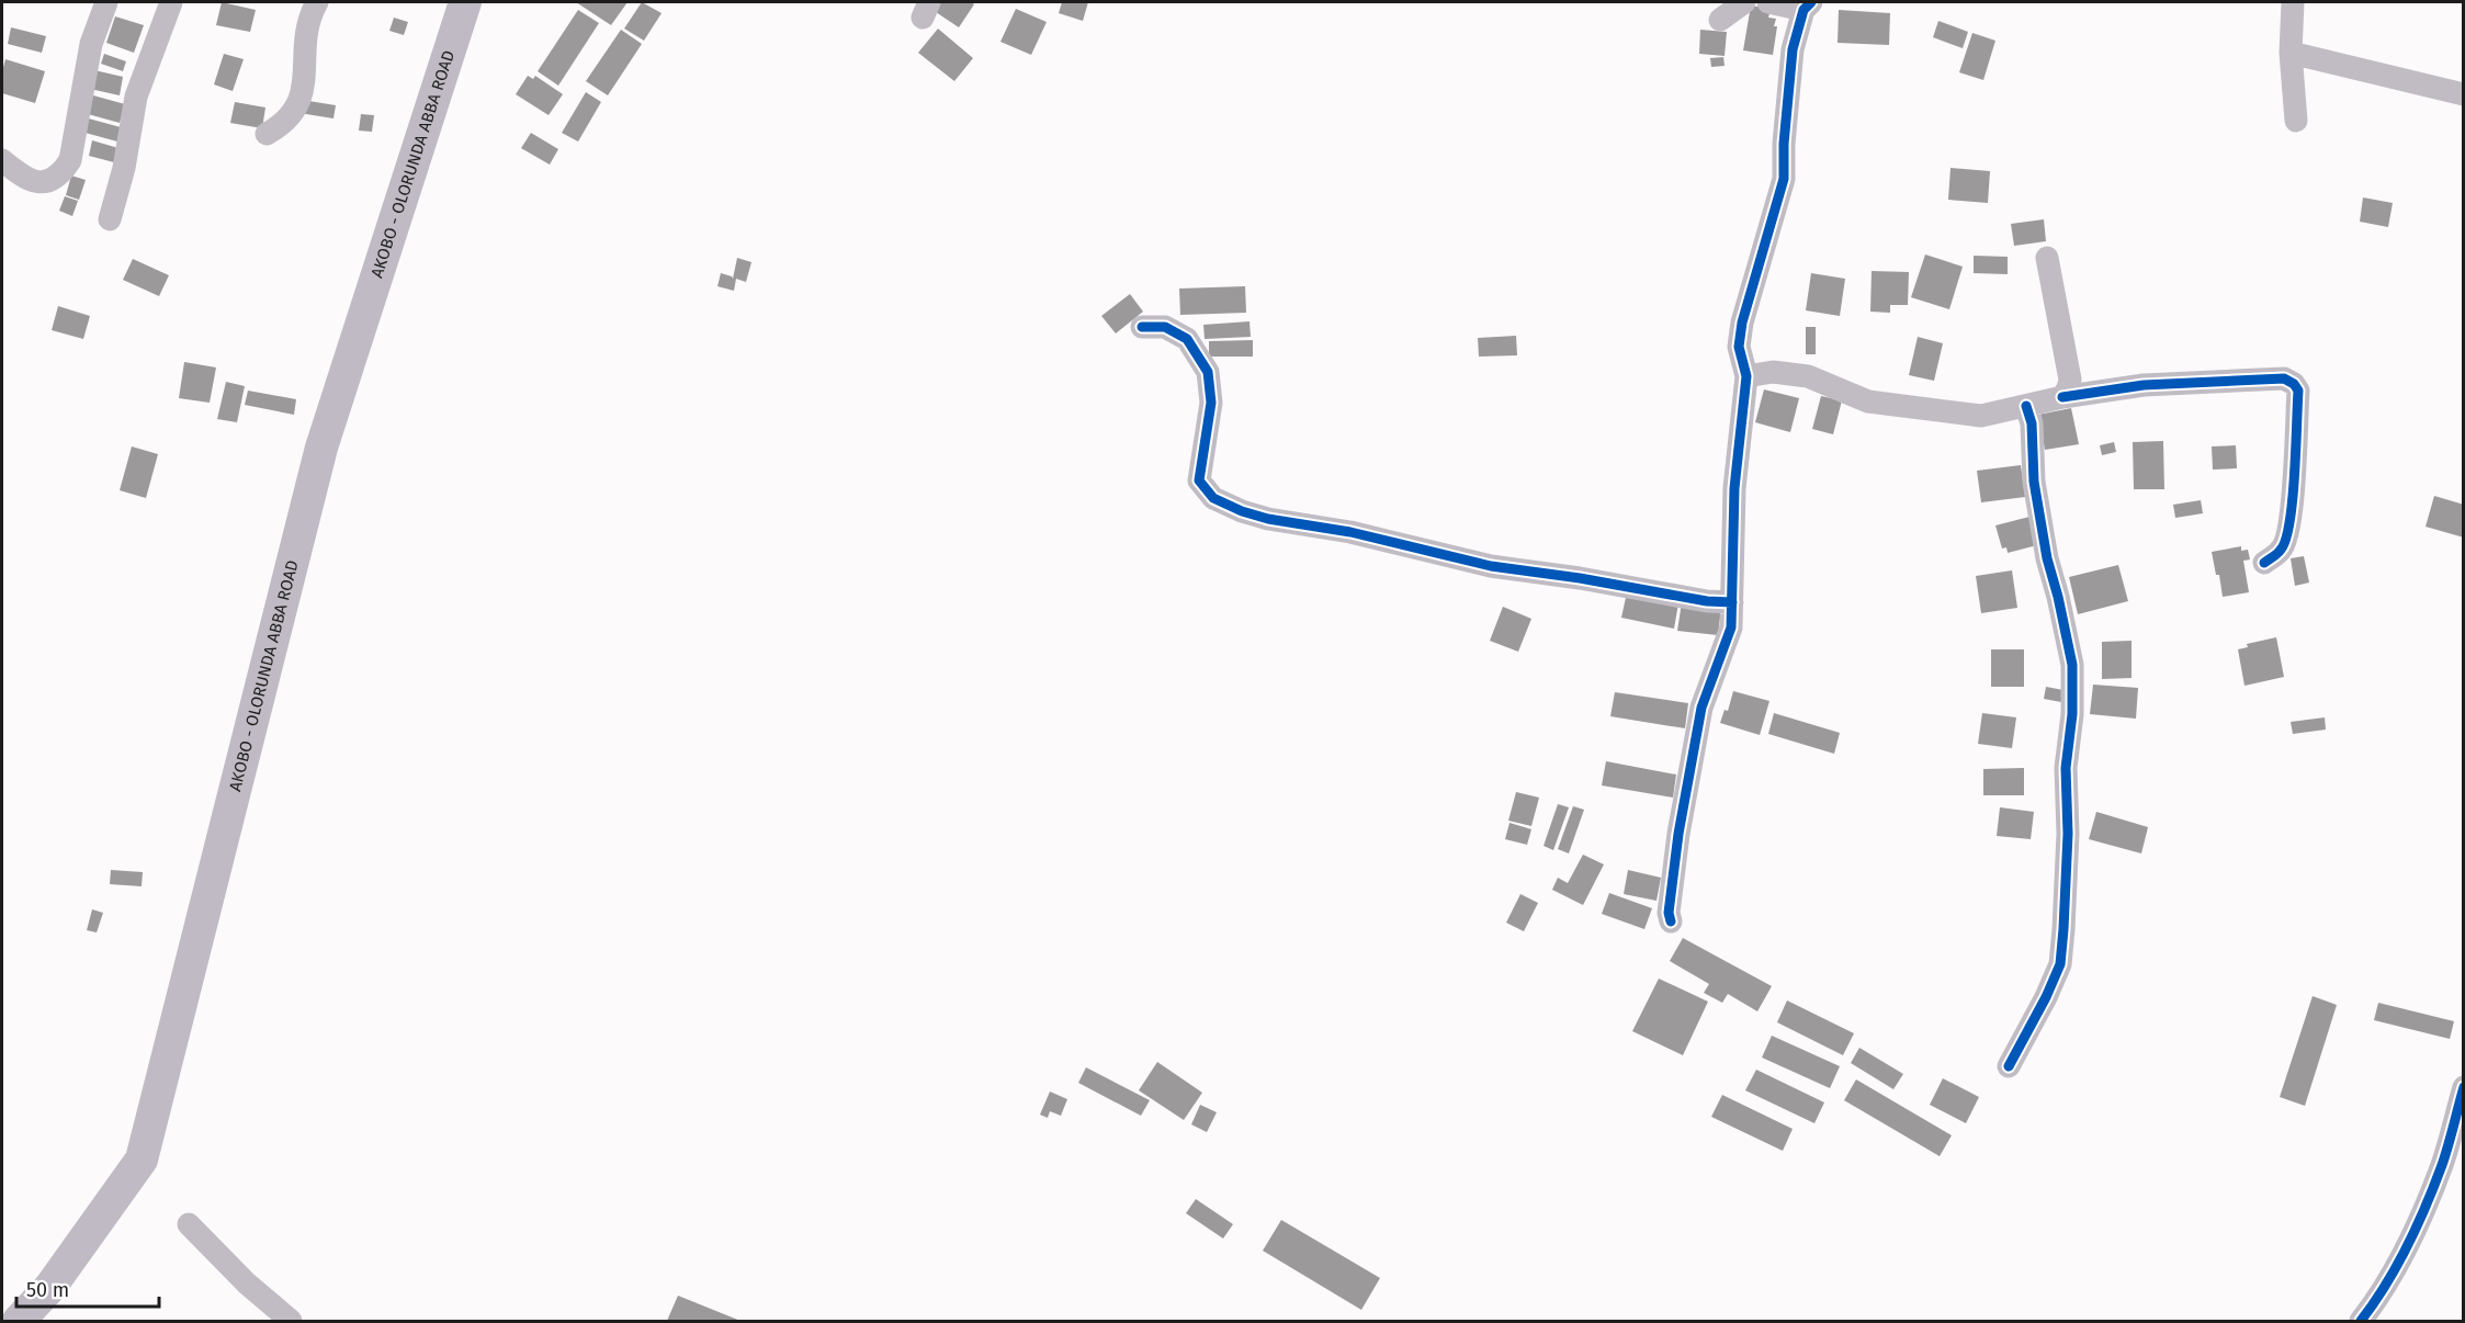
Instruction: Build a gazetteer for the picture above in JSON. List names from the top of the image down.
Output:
{
  "streets": {
    "main road": ["AKOBO - OLORUNDA ABBA ROAD"]
  },
  "scale_bar": "50 m"
}
